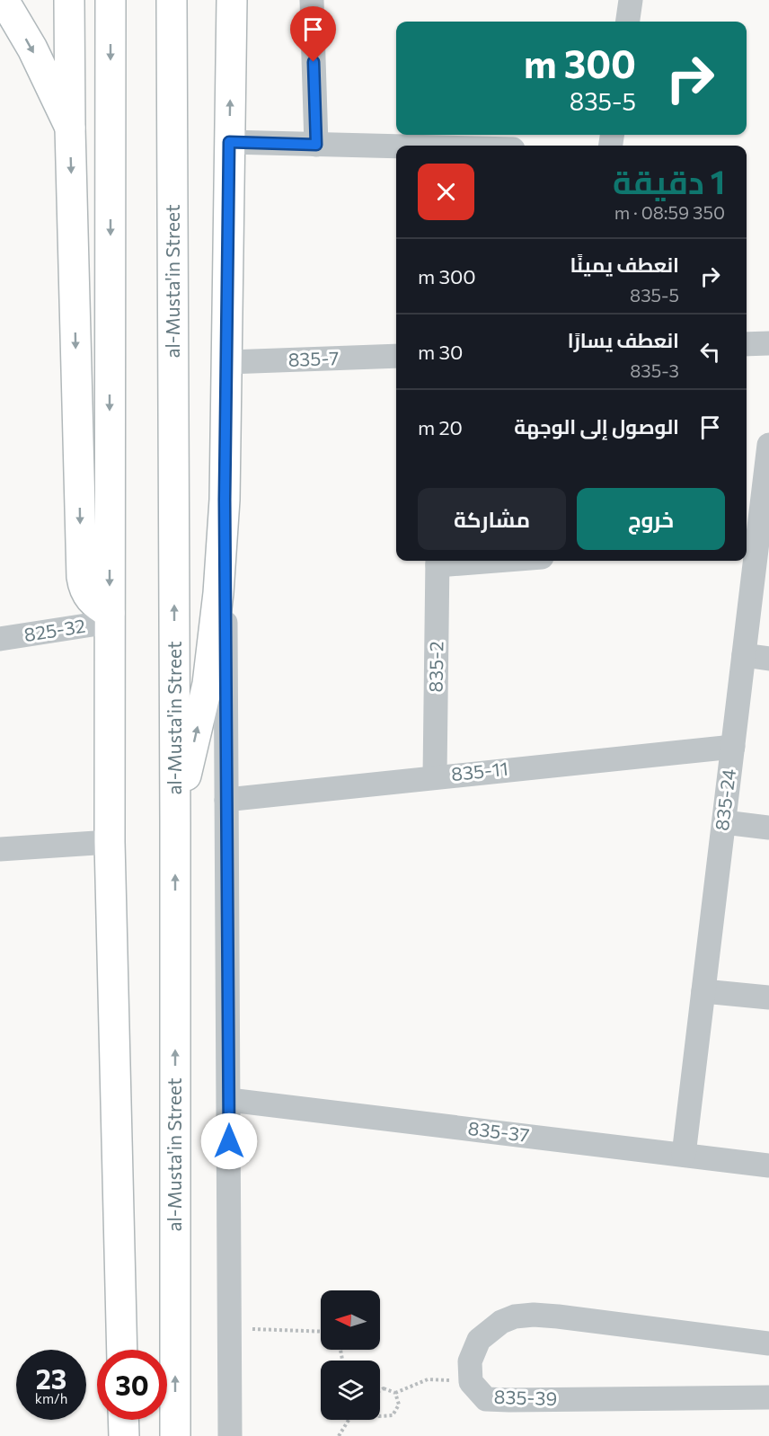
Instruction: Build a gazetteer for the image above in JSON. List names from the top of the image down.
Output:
{
  "streets": {
    "main road": ["al-Musta'in Street"],
    "street": [
      "835-7",
      "825-32",
      "835-2",
      "835-11",
      "835-24",
      "835-37",
      "835-39"
    ]
  },
  "crossings": [
    ["835-2", "835-11"],
    ["835-11", "835-24"],
    ["835-24", "835-37"]
  ],
  "north": "left",
  "page": {
    "turn": ["300 m", "835-5"],
    "heading": ["1 دقيقة", "350 m · 08:59"],
    "list": [
      {
        "name": "انعطف يمينًا",
        "note": "835-5",
        "value": "300 m"
      },
      {
        "name": "انعطف يسارًا",
        "note": "835-3",
        "value": "30 m"
      },
      {
        "name": "الوصول إلى الوجهة",
        "value": "20 m"
      }
    ],
    "buttons": ["خروج", "مشاركة"],
    "speed": "23 km/h",
    "limit": "30"
  }
}
